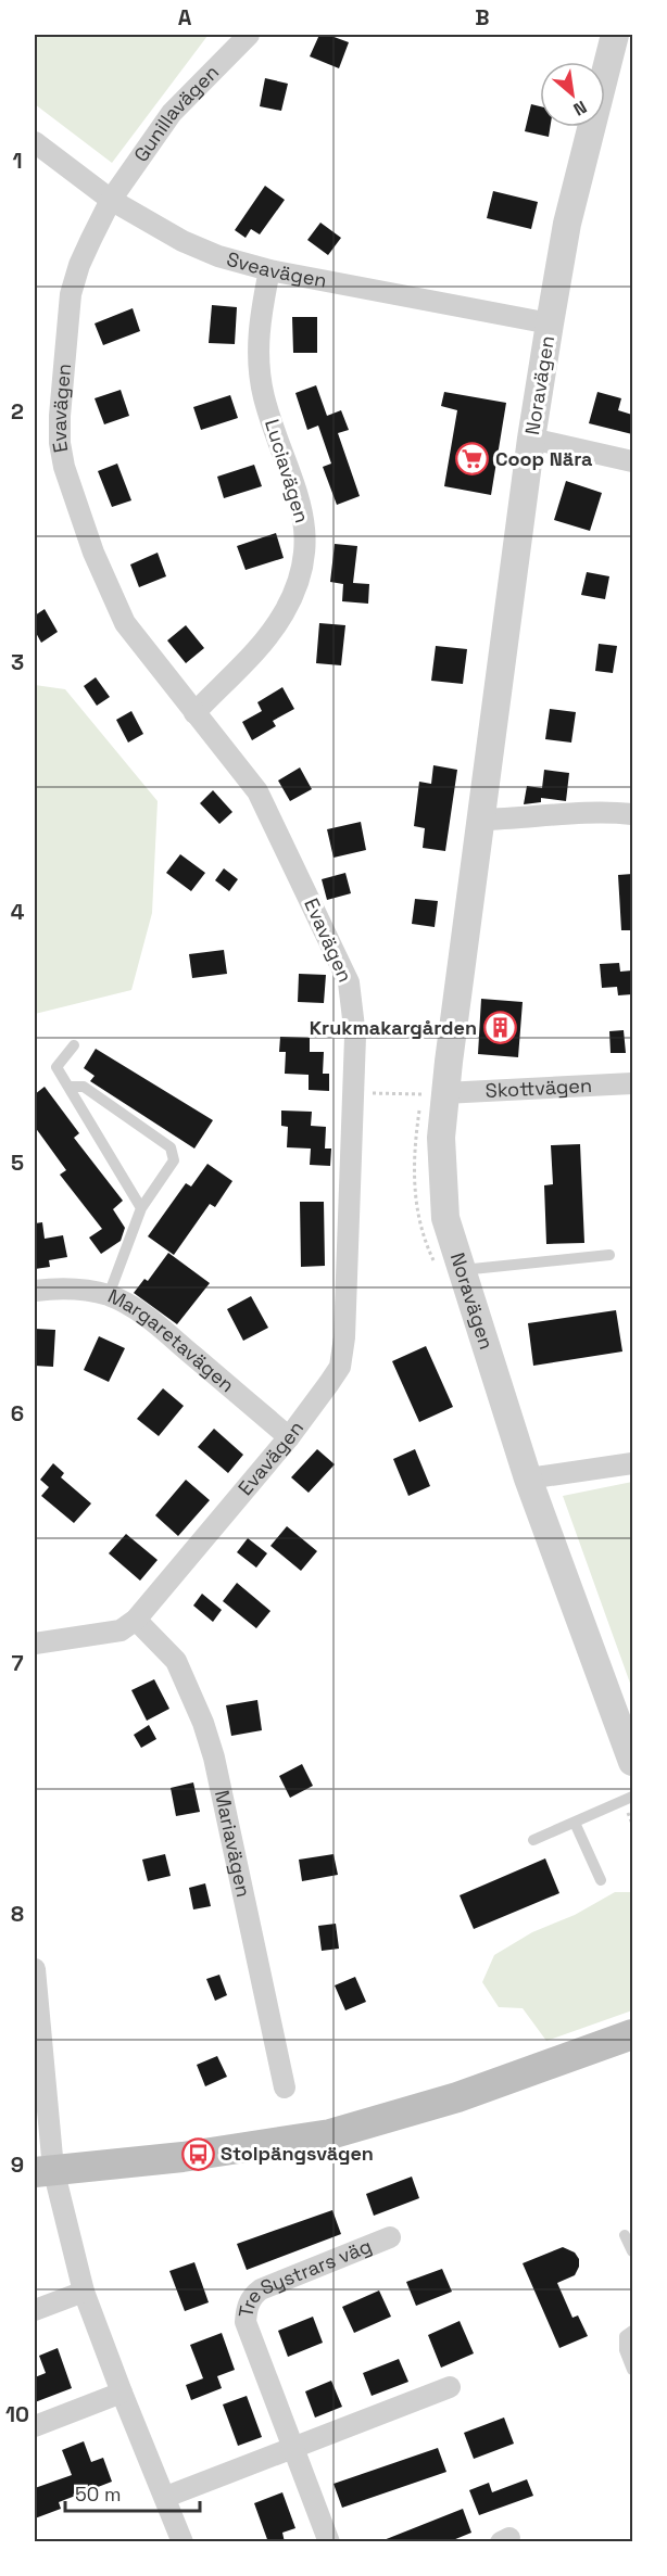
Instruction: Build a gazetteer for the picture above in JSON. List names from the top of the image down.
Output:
{
  "streets": {
    "street": [
      "Gunillavägen",
      "Sveavägen",
      "Noravägen",
      "Evavägen",
      "Luciavägen",
      "Skottvägen",
      "Margaretavägen",
      "Mariavägen",
      "Tre Systrars väg"
    ]
  },
  "crossings": [
    ["Gunillavägen", "Sveavägen"],
    ["Gunillavägen", "Evavägen"],
    ["Sveavägen", "Noravägen"],
    ["Sveavägen", "Evavägen"],
    ["Sveavägen", "Luciavägen"],
    ["Noravägen", "Skottvägen"],
    ["Evavägen", "Luciavägen"],
    ["Evavägen", "Margaretavägen"],
    ["Evavägen", "Mariavägen"]
  ],
  "places": {
    "supermarket": ["Coop Nära"],
    "building": ["Krukmakargården"],
    "bus stop": ["Stolpängsvägen"]
  },
  "scale_bar": "50 m",
  "north": "bottom right",
  "grid": {
    "columns": ["A", "B"],
    "rows": [
      "1",
      "2",
      "3",
      "4",
      "5",
      "6",
      "7",
      "8",
      "9",
      "10"
    ]
  }
}
